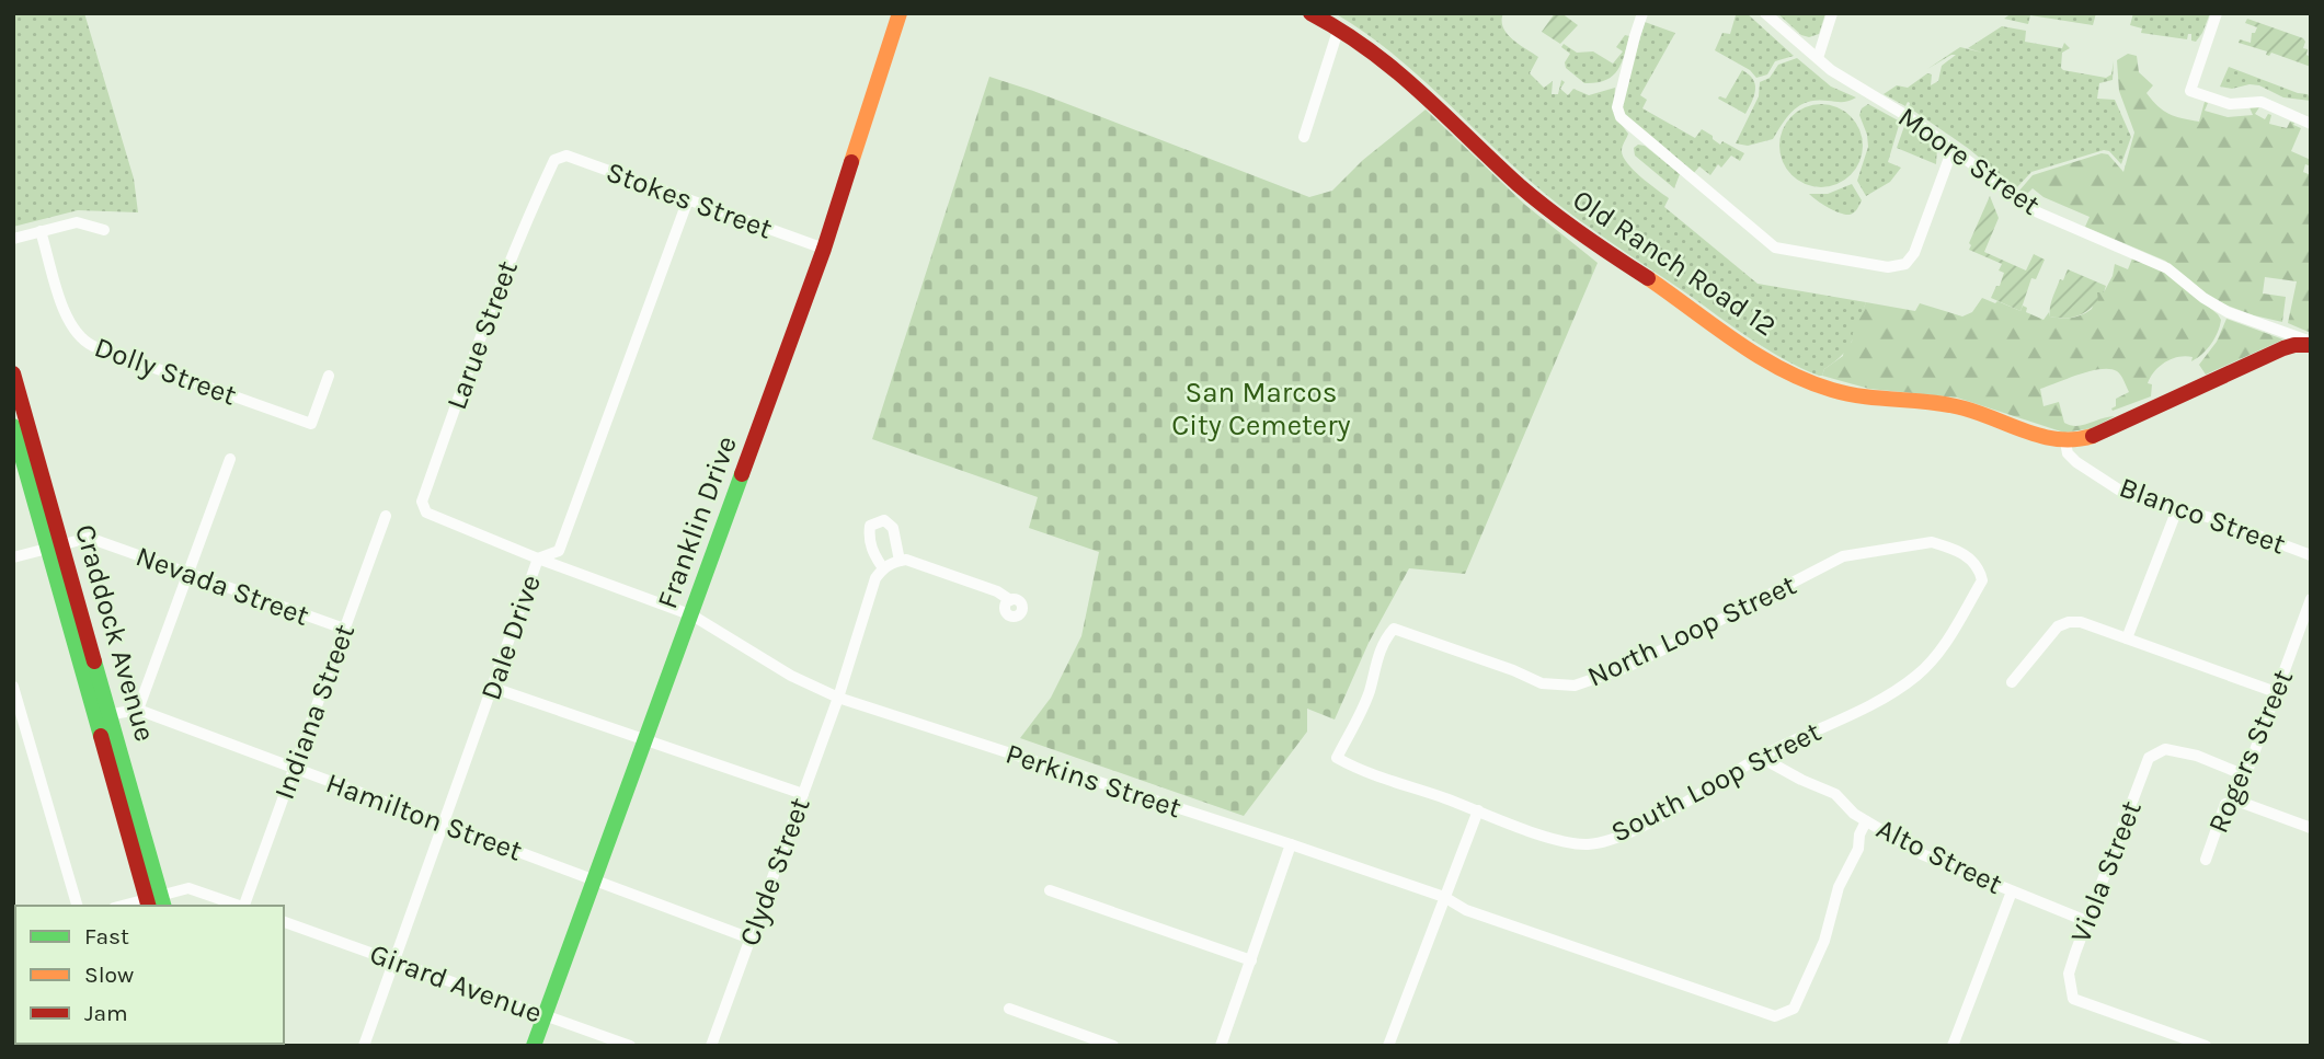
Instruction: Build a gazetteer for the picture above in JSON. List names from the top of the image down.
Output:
{
  "streets": {
    "street": [
      "Moore Street",
      "Stokes Street",
      "Old Ranch Road 12",
      "Larue Street",
      "Dolly Street",
      "Blanco Street",
      "Franklin Drive",
      "Nevada Street",
      "North Loop Street",
      "Craddock Avenue",
      "Dale Drive",
      "Indiana Street",
      "Rogers Street",
      "Perkins Street",
      "South Loop Street",
      "Hamilton Street",
      "Alto Street",
      "Clyde Street",
      "Viola Street",
      "Girard Avenue"
    ]
  },
  "crossings": [
    ["Stokes Street", "Larue Street"],
    ["Stokes Street", "Franklin Drive"],
    ["Stokes Street", "Dale Drive"],
    ["Old Ranch Road 12", "Blanco Street"],
    ["Larue Street", "Perkins Street"],
    ["Franklin Drive", "Perkins Street"],
    ["Franklin Drive", "Hamilton Street"],
    ["Franklin Drive", "Girard Avenue"],
    ["Nevada Street", "Craddock Avenue"],
    ["Nevada Street", "Indiana Street"],
    ["North Loop Street", "South Loop Street"],
    ["Craddock Avenue", "Hamilton Street"],
    ["Dale Drive", "Perkins Street"],
    ["Dale Drive", "Hamilton Street"],
    ["Dale Drive", "Girard Avenue"],
    ["Indiana Street", "Hamilton Street"],
    ["Rogers Street", "Viola Street"],
    ["Perkins Street", "Alto Street"],
    ["Perkins Street", "Clyde Street"],
    ["South Loop Street", "Alto Street"],
    ["Hamilton Street", "Clyde Street"],
    ["Alto Street", "Viola Street"]
  ],
  "parks": ["San Marcos City Cemetery"],
  "legend": ["Fast", "Slow", "Jam"]
}
